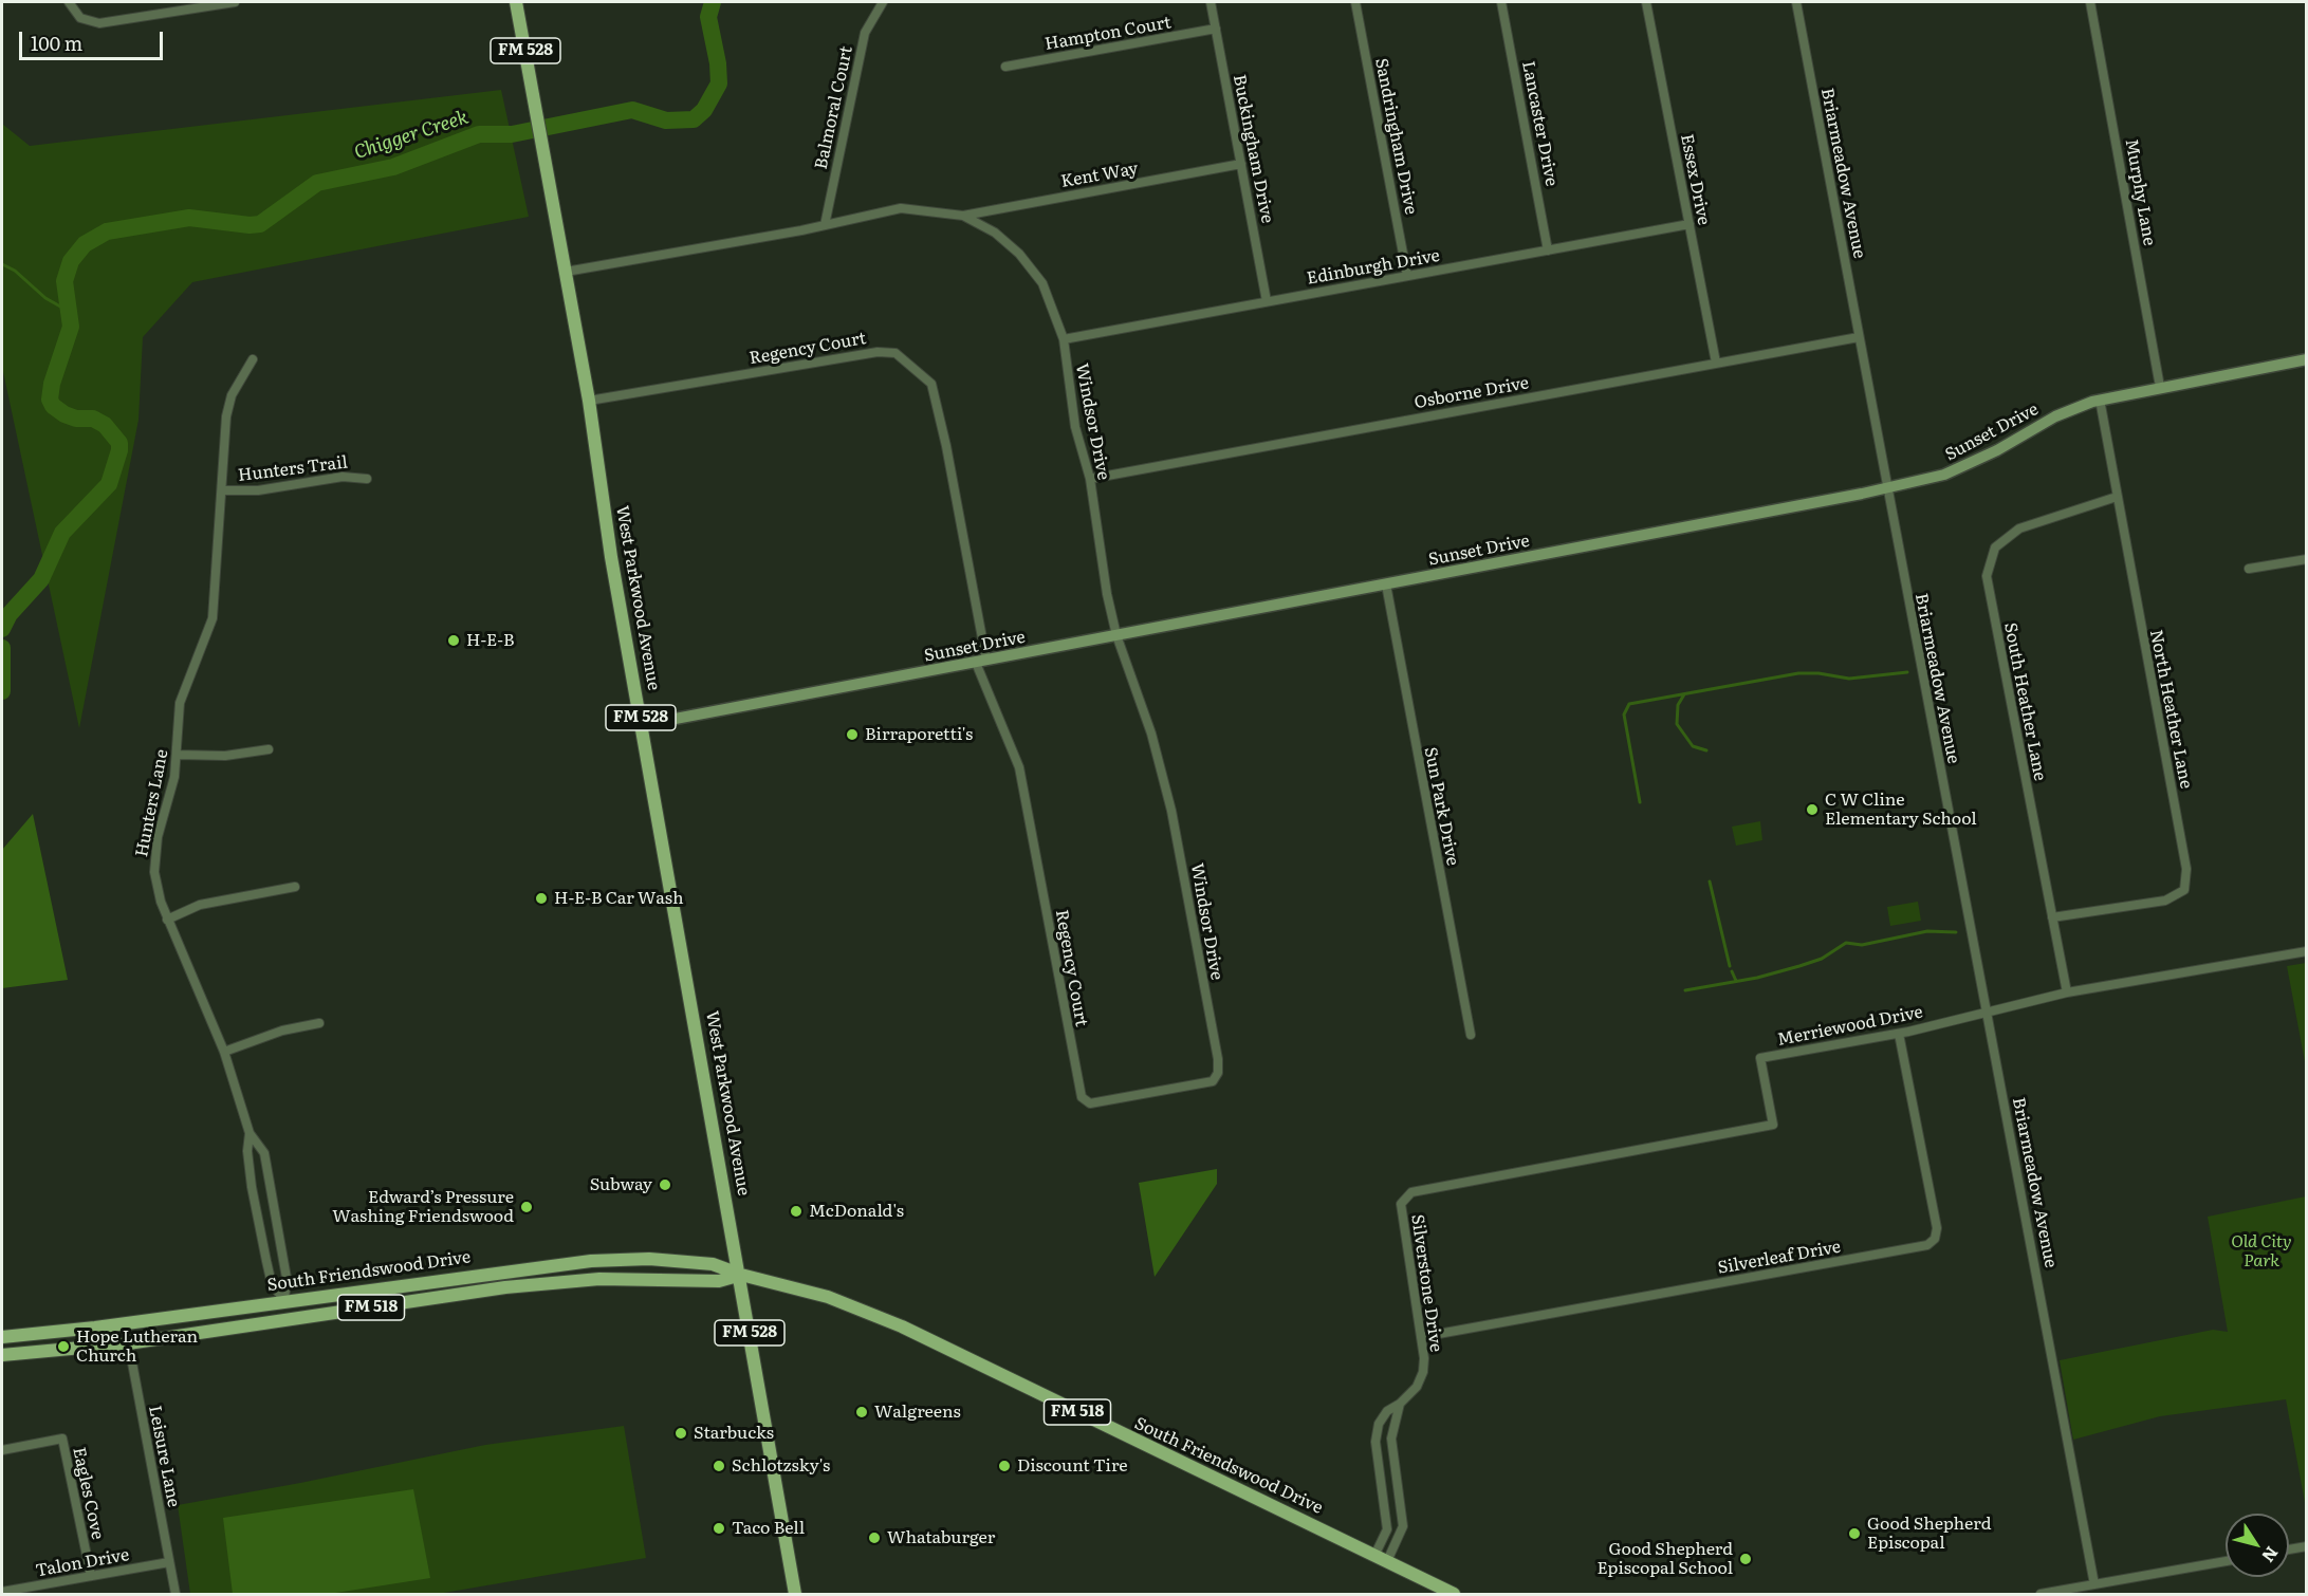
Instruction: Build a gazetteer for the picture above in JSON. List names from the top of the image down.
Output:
{
  "streets": {
    "main road": [
      "FM 528",
      "West Parkwood Avenue",
      "South Friendswood Drive",
      "FM 518"
    ],
    "street": [
      "Hampton Court",
      "Balmoral Court",
      "Lancaster Drive",
      "Sandringham Drive",
      "Buckingham Drive",
      "Briarmeadow Avenue",
      "Kent Way",
      "Essex Drive",
      "Murphy Lane",
      "Edinburgh Drive",
      "Regency Court",
      "Osborne Drive",
      "Windsor Drive",
      "Sunset Drive",
      "Hunters Trail",
      "South Heather Lane",
      "North Heather Lane",
      "Hunters Lane",
      "Sun Park Drive",
      "Merriewood Drive",
      "Silverleaf Drive",
      "Silverstone Drive",
      "Leisure Lane",
      "Eagles Cove",
      "Talon Drive"
    ]
  },
  "crossings": [
    ["Hampton Court", "Buckingham Drive"],
    ["FM 528", "West Parkwood Avenue"],
    ["FM 528", "South Friendswood Drive"],
    ["Balmoral Court", "Windsor Drive"],
    ["Lancaster Drive", "Edinburgh Drive"],
    ["Sandringham Drive", "Edinburgh Drive"],
    ["Buckingham Drive", "Kent Way"],
    ["Buckingham Drive", "Edinburgh Drive"],
    ["Briarmeadow Avenue", "Osborne Drive"],
    ["Briarmeadow Avenue", "Sunset Drive"],
    ["Briarmeadow Avenue", "Merriewood Drive"],
    ["Kent Way", "Windsor Drive"],
    ["Essex Drive", "Edinburgh Drive"],
    ["Essex Drive", "Osborne Drive"],
    ["Murphy Lane", "Sunset Drive"],
    ["Edinburgh Drive", "Windsor Drive"],
    ["Regency Court", "Windsor Drive"],
    ["Regency Court", "Sunset Drive"],
    ["Regency Court", "West Parkwood Avenue"],
    ["Osborne Drive", "Windsor Drive"],
    ["Windsor Drive", "Sunset Drive"],
    ["Windsor Drive", "West Parkwood Avenue"],
    ["Sunset Drive", "West Parkwood Avenue"],
    ["Sunset Drive", "North Heather Lane"],
    ["Sunset Drive", "Sun Park Drive"],
    ["Hunters Trail", "Hunters Lane"],
    ["West Parkwood Avenue", "South Friendswood Drive"],
    ["South Heather Lane", "North Heather Lane"],
    ["South Heather Lane", "Merriewood Drive"],
    ["Hunters Lane", "South Friendswood Drive"],
    ["Merriewood Drive", "Silverleaf Drive"],
    ["Merriewood Drive", "Silverstone Drive"],
    ["Silverleaf Drive", "Silverstone Drive"],
    ["South Friendswood Drive", "Silverstone Drive"],
    ["South Friendswood Drive", "Leisure Lane"],
    ["Leisure Lane", "Talon Drive"],
    ["Eagles Cove", "Talon Drive"]
  ],
  "water": ["Chigger Creek"],
  "parks": ["Old City Park"],
  "places": [
    "H-E-B",
    "Birraporetti's",
    "C W Cline Elementary School",
    "H-E-B Car Wash",
    "Subway",
    "Edward’s Pressure Washing Friendswood",
    "McDonald's",
    "Hope Lutheran Church",
    "Walgreens",
    "Starbucks",
    "Schlotzsky's",
    "Discount Tire",
    "Taco Bell",
    "Good Shepherd Episcopal",
    "Whataburger",
    "Good Shepherd Episcopal School"
  ],
  "scale_bar": "100 m",
  "north": "bottom right"
}
